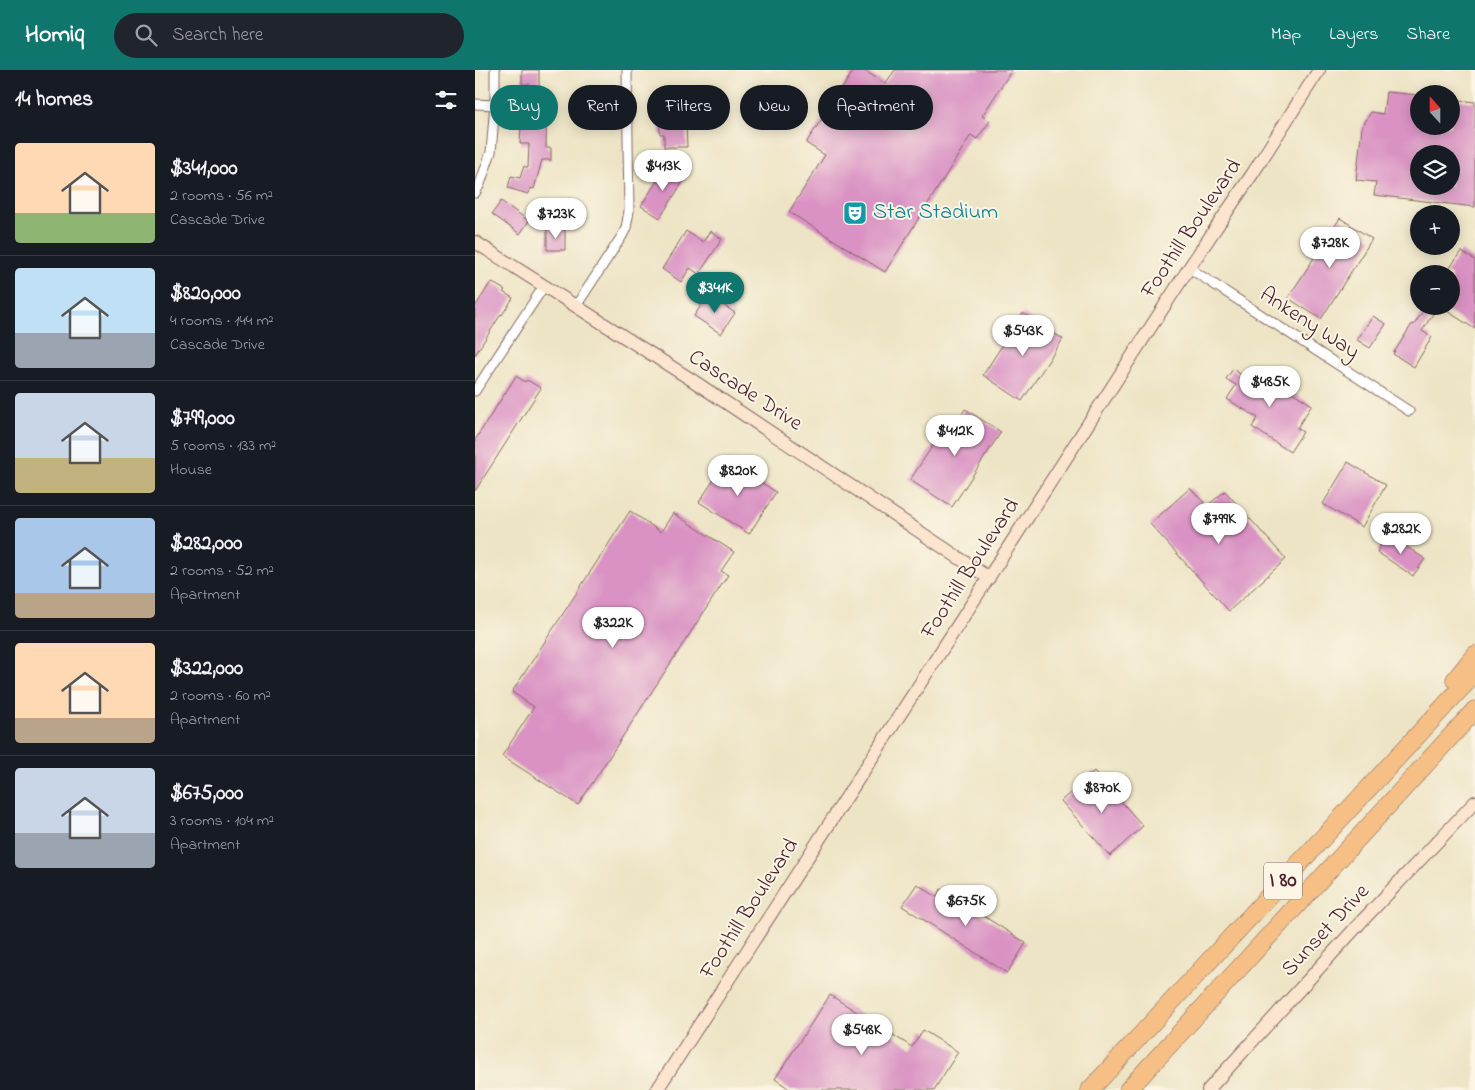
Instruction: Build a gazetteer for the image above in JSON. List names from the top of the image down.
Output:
{
  "streets": {
    "highway": ["I 80"],
    "street": [
      "Foothill Boulevard",
      "Ankeny Way",
      "Cascade Drive",
      "Sunset Drive"
    ]
  },
  "crossings": [
    ["Foothill Boulevard", "Ankeny Way"],
    ["Foothill Boulevard", "Cascade Drive"]
  ],
  "places": {
    "theatre": ["Star Stadium"]
  },
  "north": "top",
  "page": {
    "header": "Homiq",
    "search": "Search here",
    "nav": ["Map", "Layers", "Share"],
    "heading": "14 homes",
    "map_buttons": ["+", "−"],
    "chip": [
      "Buy",
      "Rent",
      "Filters",
      "New",
      "Apartment"
    ],
    "list": [
      {
        "name": "$341,000",
        "note": "2 rooms · 56 m² · Cascade Drive"
      },
      {
        "name": "$820,000",
        "note": "4 rooms · 144 m² · Cascade Drive"
      },
      {
        "name": "$799,000",
        "note": "5 rooms · 133 m² · House"
      },
      {
        "name": "$282,000",
        "note": "2 rooms · 52 m² · Apartment"
      },
      {
        "name": "$322,000",
        "note": "2 rooms · 60 m² · Apartment"
      },
      {
        "name": "$675,000",
        "note": "3 rooms · 104 m² · Apartment"
      }
    ],
    "price": [
      "$413K",
      "$723K",
      "$728K",
      "$341K",
      "$543K",
      "$485K",
      "$412K",
      "$820K",
      "$799K",
      "$282K",
      "$322K",
      "$870K",
      "$675K",
      "$548K"
    ]
  }
}
